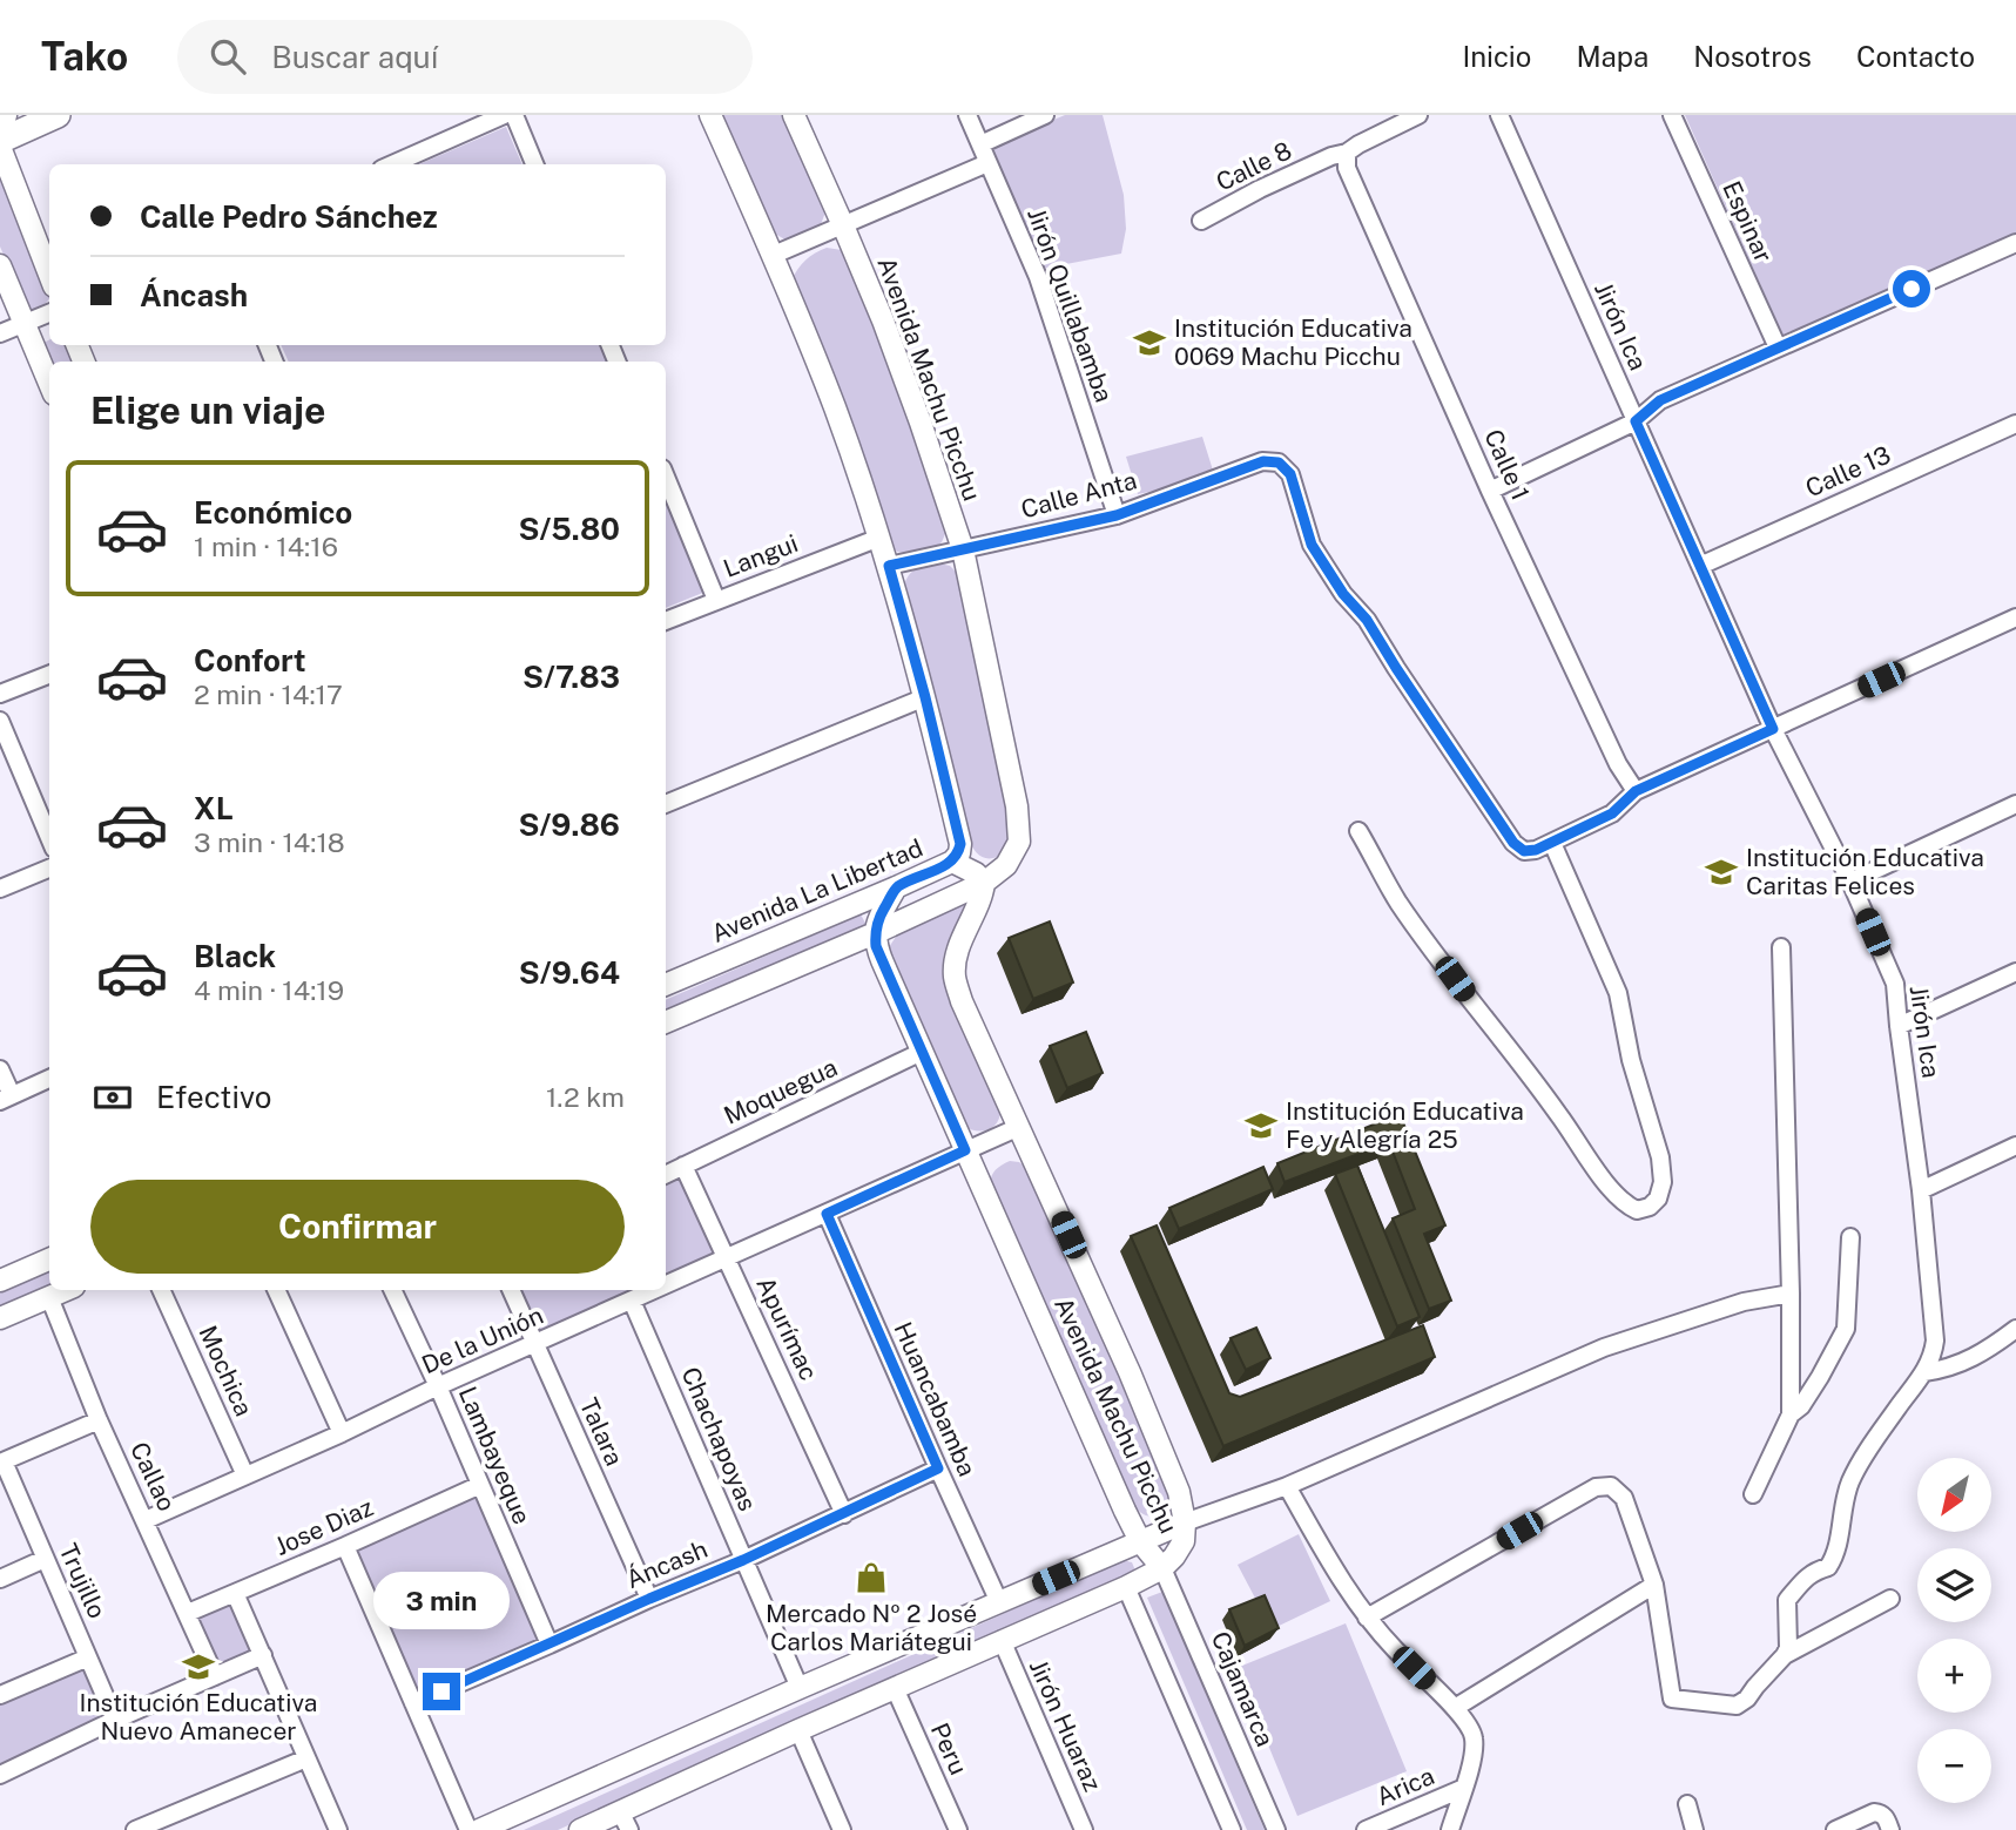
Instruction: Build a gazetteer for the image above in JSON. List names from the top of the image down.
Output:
{
  "streets": {
    "street": [
      "Calle 8",
      "Espinar",
      "Jirón Quillabamba",
      "Jirón Ica",
      "Avenida Machu Picchu",
      "Calle 1",
      "Calle 13",
      "Calle Anta",
      "Langui",
      "Avenida La Libertad",
      "Moquegua",
      "Apurímac",
      "De la Unión",
      "Mochica",
      "Huancabamba",
      "Talara",
      "Chachapoyas",
      "Lambayeque",
      "Callao",
      "Jose Diaz",
      "Áncash",
      "Trujillo",
      "Cajamarca",
      "Jirón Huaraz",
      "Peru",
      "Arica"
    ]
  },
  "crossings": [
    ["Calle 8", "Calle 1"],
    ["Jirón Quillabamba", "Calle Anta"],
    ["Jirón Ica", "Calle 13"],
    ["Avenida Machu Picchu", "Calle Anta"],
    ["Avenida Machu Picchu", "Avenida La Libertad"],
    ["Avenida Machu Picchu", "Moquegua"],
    ["Avenida Machu Picchu", "De la Unión"],
    ["Avenida Machu Picchu", "Cajamarca"],
    ["Moquegua", "Apurímac"],
    ["Apurímac", "De la Unión"],
    ["Apurímac", "Áncash"],
    ["De la Unión", "Mochica"],
    ["De la Unión", "Huancabamba"],
    ["De la Unión", "Talara"],
    ["De la Unión", "Chachapoyas"],
    ["De la Unión", "Lambayeque"],
    ["De la Unión", "Callao"],
    ["Huancabamba", "Áncash"],
    ["Talara", "Áncash"],
    ["Chachapoyas", "Áncash"],
    ["Lambayeque", "Jose Diaz"],
    ["Lambayeque", "Áncash"],
    ["Callao", "Jose Diaz"]
  ],
  "places": {
    "school or university": [
      "Institución Educativa 0069 Machu Picchu",
      "Institución Educativa Caritas Felices",
      "Institución Educativa Fe y Alegría 25",
      "Institución Educativa Nuevo Amanecer"
    ],
    "shop": ["Mercado Nº 2 José Carlos Mariátegui"]
  },
  "north": "bottom left",
  "page": {
    "header": "Tako",
    "search": "Buscar aquí",
    "nav": [
      "Inicio",
      "Mapa",
      "Nosotros",
      "Contacto"
    ],
    "banner": ["Calle Pedro Sánchez", "Áncash"],
    "heading": "Elige un viaje",
    "list": [
      {
        "name": "Económico",
        "note": "1 min · 14:16",
        "value": "S/5.80"
      },
      {
        "name": "Confort",
        "note": "2 min · 14:17",
        "value": "S/7.83"
      },
      {
        "name": "XL",
        "note": "3 min · 14:18",
        "value": "S/9.86"
      },
      {
        "name": "Black",
        "note": "4 min · 14:19",
        "value": "S/9.64"
      }
    ],
    "pay": ["Efectivo", "1.2 km"],
    "buttons": "Confirmar",
    "map_buttons": ["+", "−"],
    "bubble": "3 min"
  }
}
